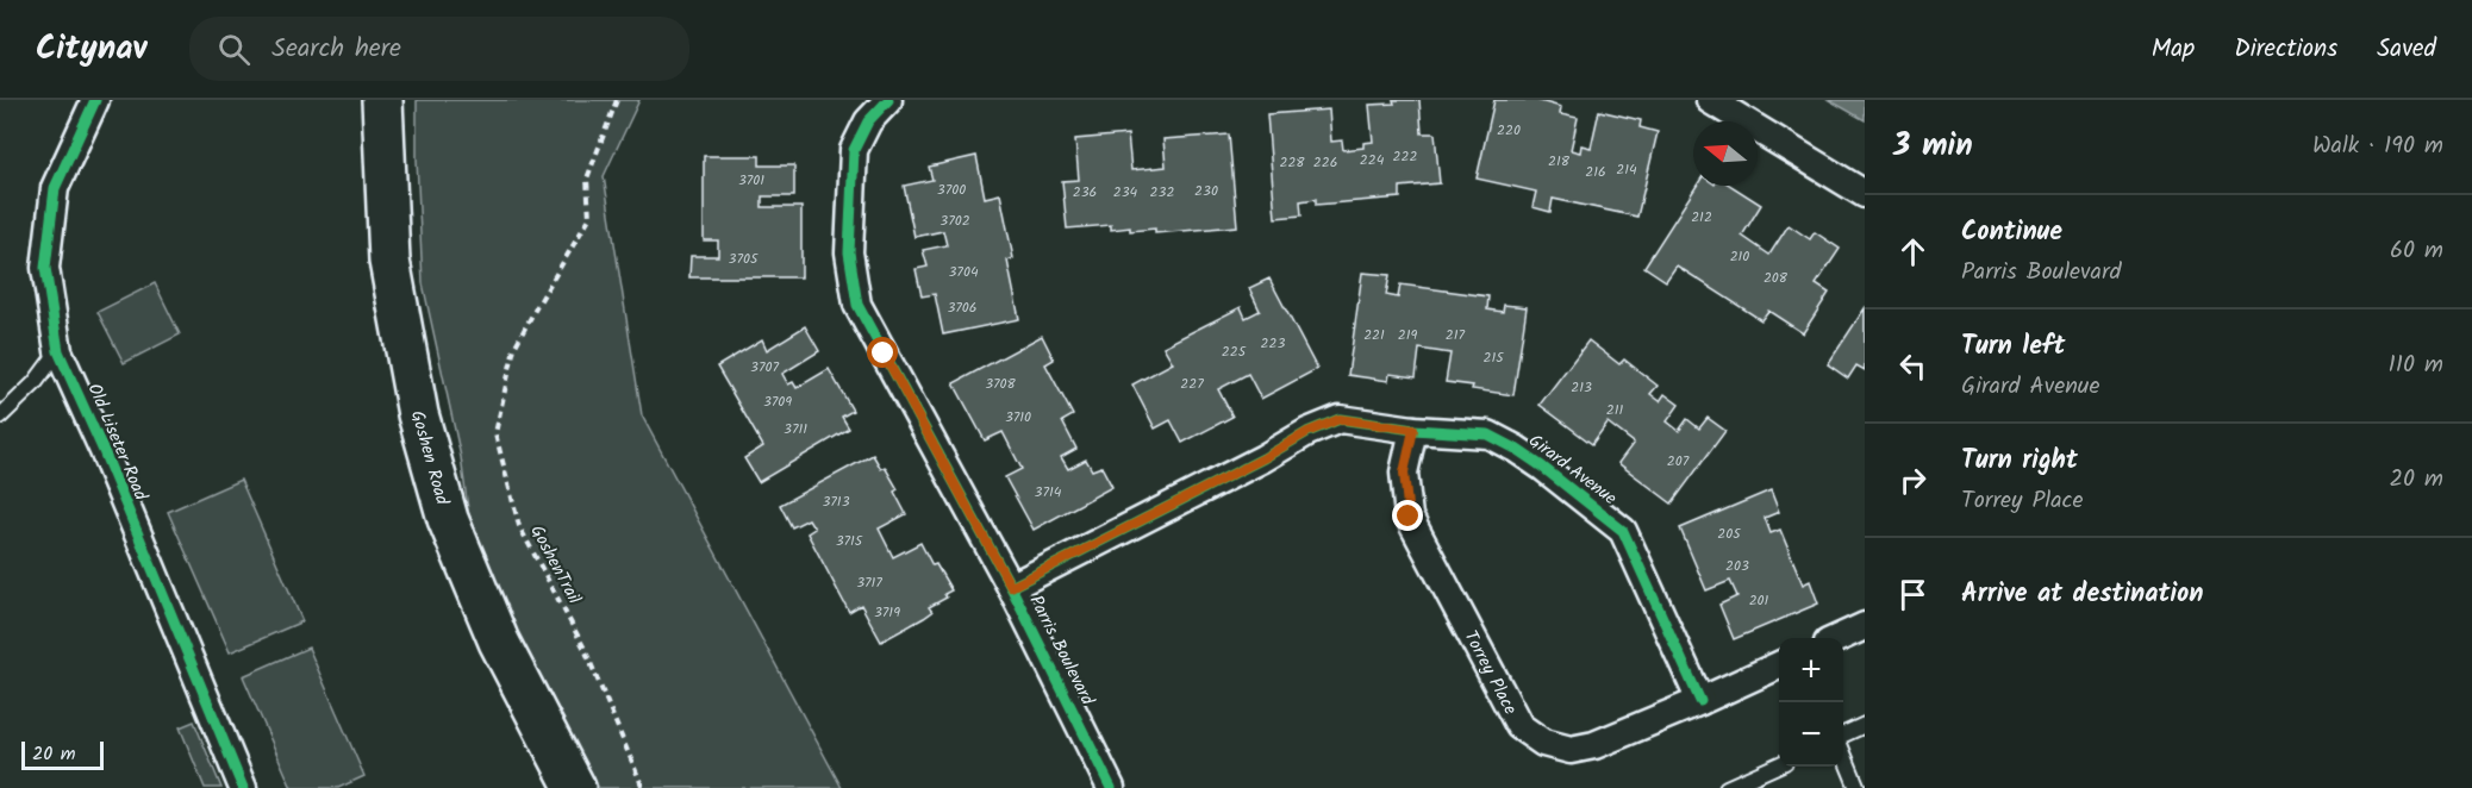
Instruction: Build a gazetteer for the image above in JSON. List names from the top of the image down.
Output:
{
  "streets": {
    "main road": ["Goshen Road"],
    "street": [
      "Old Liseter Road",
      "Girard Avenue",
      "Parris Boulevard",
      "Torrey Place"
    ],
    "path": ["GoshenTrail"]
  },
  "crossings": [
    ["Girard Avenue", "Parris Boulevard"],
    ["Girard Avenue", "Torrey Place"]
  ],
  "house_numbers": [
    "220",
    "222",
    "224",
    "218",
    "228",
    "226",
    "214",
    "216",
    "3701",
    "3700",
    "230",
    "236",
    "234",
    "232",
    "212",
    "3702",
    "210",
    "3705",
    "3704",
    "208",
    "3706",
    "221",
    "219",
    "217",
    "223",
    "225",
    "215",
    "3707",
    "3708",
    "227",
    "213",
    "3709",
    "211",
    "3710",
    "3711",
    "207",
    "3714",
    "3713",
    "205",
    "3715",
    "203",
    "3717",
    "201",
    "3719"
  ],
  "scale_bar": "20 m",
  "north": "left",
  "page": {
    "header": "Citynav",
    "search": "Search here",
    "nav": ["Map", "Directions", "Saved"],
    "heading": ["3 min", "Walk · 190 m"],
    "list": [
      ["Continue", "Parris Boulevard", "60 m"],
      ["Turn left", "Girard Avenue", "110 m"],
      ["Turn right", "Torrey Place", "20 m"],
      "Arrive at destination"
    ],
    "map_buttons": ["+", "−"],
    "scale": "20 m"
  }
}
